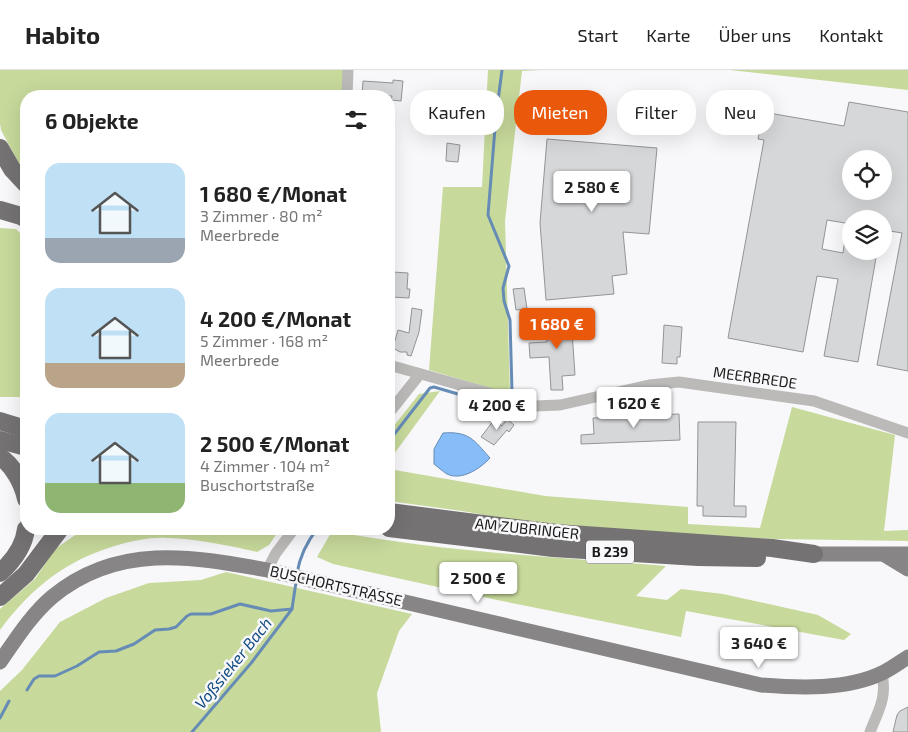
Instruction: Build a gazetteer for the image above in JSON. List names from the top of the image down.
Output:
{
  "streets": {
    "highway": ["AM ZUBRINGER", "B 239"],
    "main road": ["BUSCHORTSTRASSE"],
    "street": ["MEERBREDE"]
  },
  "water": ["Voßsieker Bach"],
  "page": {
    "header": "Habito",
    "nav": [
      "Start",
      "Karte",
      "Über uns",
      "Kontakt"
    ],
    "chip": [
      "Kaufen",
      "Mieten",
      "Filter",
      "Neu"
    ],
    "heading": "6 Objekte",
    "list": [
      {
        "name": "1 680 €/Monat",
        "note": "3 Zimmer · 80 m² · Meerbrede"
      },
      {
        "name": "4 200 €/Monat",
        "note": "5 Zimmer · 168 m² · Meerbrede"
      },
      {
        "name": "2 500 €/Monat",
        "note": "4 Zimmer · 104 m² · Buschortstraße"
      }
    ],
    "price": [
      "2 580 €",
      "1 680 €",
      "1 620 €",
      "4 200 €",
      "2 500 €",
      "3 640 €"
    ]
  }
}
